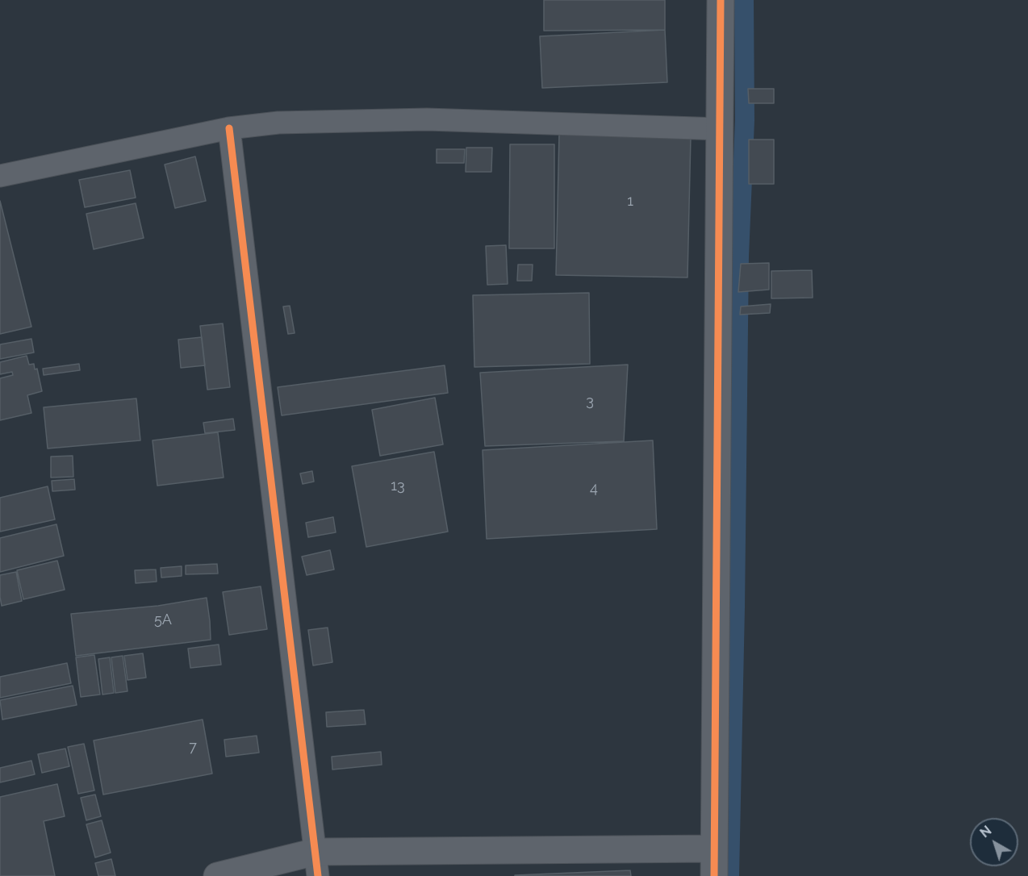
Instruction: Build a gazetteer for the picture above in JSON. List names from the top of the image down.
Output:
{
  "house_numbers": [
    "1",
    "3",
    "13",
    "4",
    "5A",
    "7"
  ],
  "north": "top left"
}
